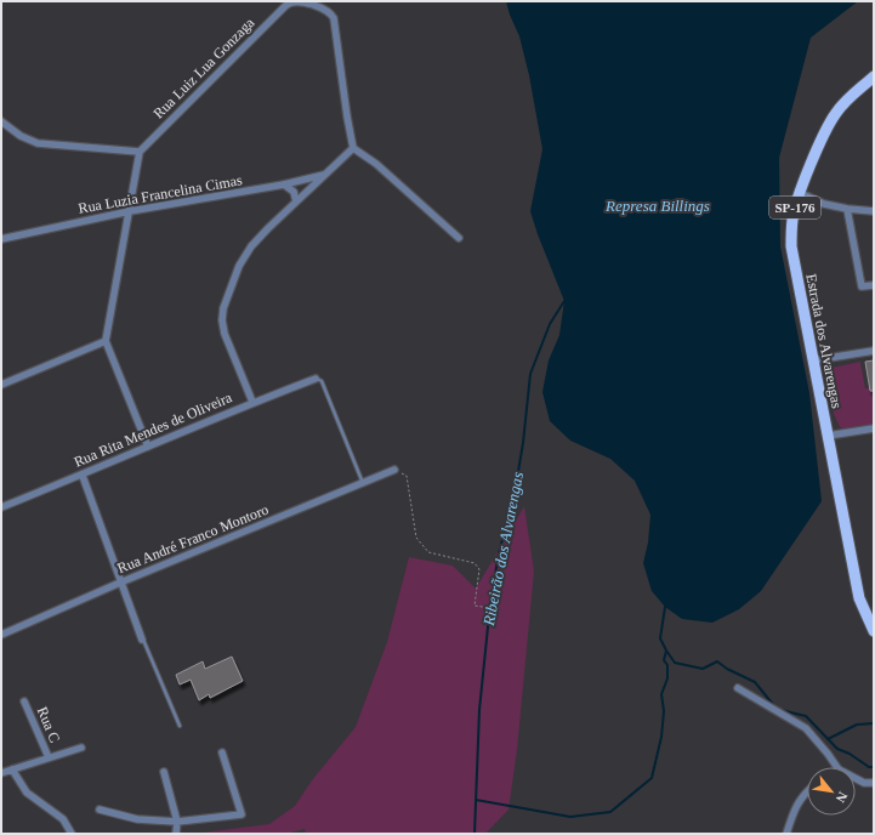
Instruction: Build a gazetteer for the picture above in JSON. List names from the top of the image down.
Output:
{
  "streets": {
    "main road": ["SP-176", "Estrada dos Alvarengas"],
    "street": [
      "Rua Luiz Lua Gonzaga",
      "Rua Luzia Francelina Cimas",
      "Rua Rita Mendes de Oliveira",
      "Rua André Franco Montoro",
      "Rua C"
    ]
  },
  "water": ["Represa Billings", "Ribeirão dos Alvarengas"],
  "north": "bottom right"
}
